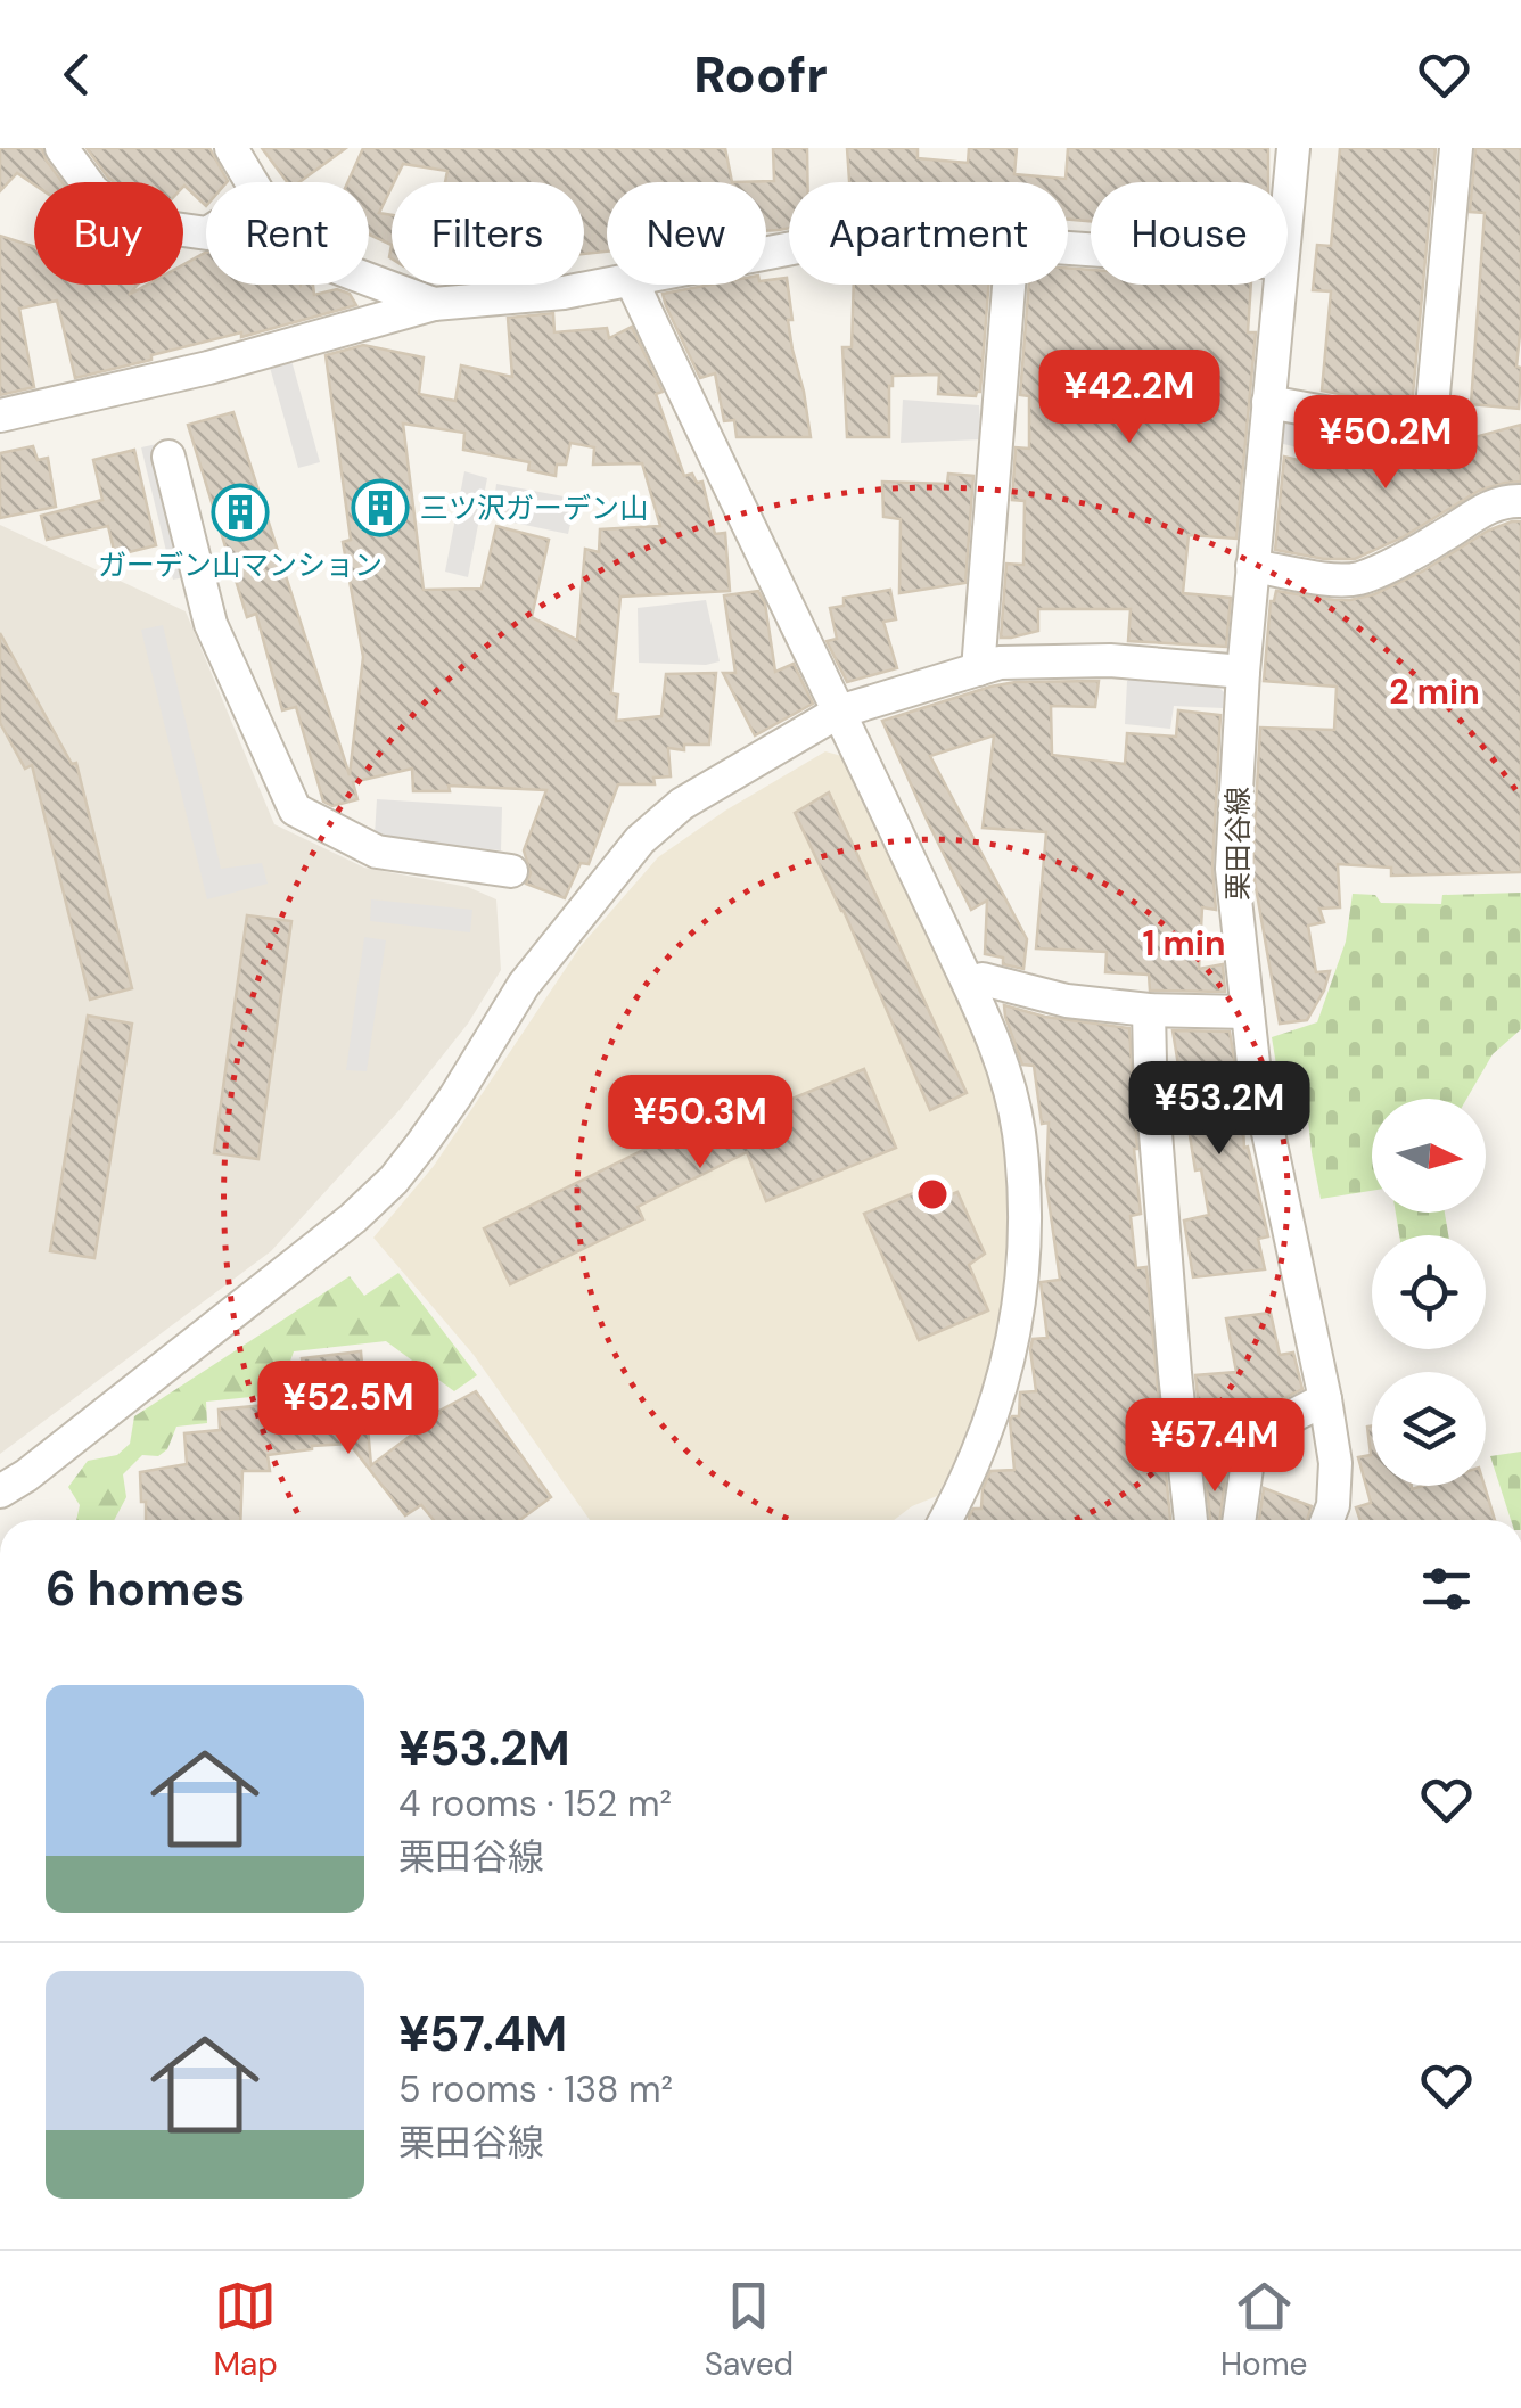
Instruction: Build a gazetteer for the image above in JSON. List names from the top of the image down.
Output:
{
  "streets": {
    "street": ["栗田谷線"]
  },
  "places": {
    "building": ["三ツ沢ガーデン山", "ガーデン山マンション"]
  },
  "north": "right",
  "page": {
    "header": "Roofr",
    "chip": [
      "Buy",
      "Rent",
      "Filters",
      "New",
      "Apartment",
      "House"
    ],
    "price": [
      "¥42.2M",
      "¥50.2M",
      "¥53.2M",
      "¥50.3M",
      "¥52.5M",
      "¥57.4M"
    ],
    "heading": "6 homes",
    "list": [
      {
        "name": "¥53.2M",
        "note": "4 rooms · 152 m² · 栗田谷線"
      },
      {
        "name": "¥57.4M",
        "note": "5 rooms · 138 m² · 栗田谷線"
      }
    ],
    "tabs": ["Map", "Saved", "Home"]
  },
  "rings": ["2 min", "1 min"]
}
